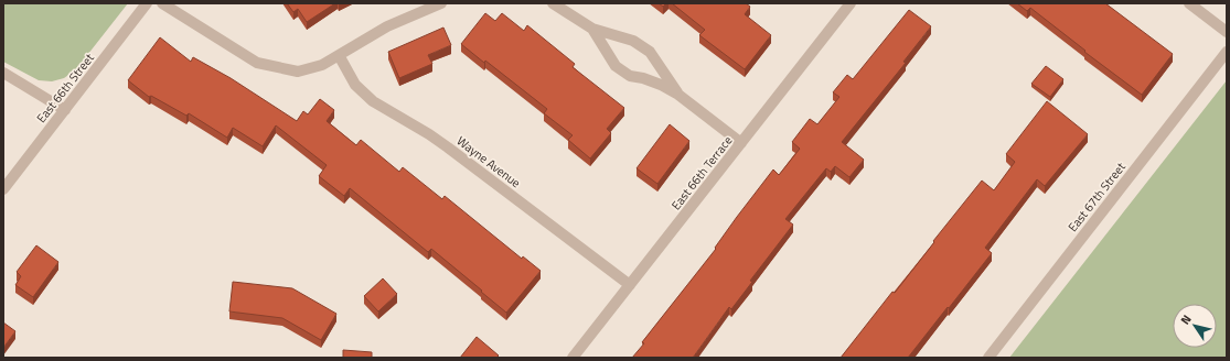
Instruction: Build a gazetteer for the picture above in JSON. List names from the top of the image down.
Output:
{
  "streets": {
    "street": [
      "East 66th Street",
      "Wayne Avenue",
      "East 66th Terrace",
      "East 67th Street"
    ]
  },
  "crossings": [
    ["Wayne Avenue", "East 66th Terrace"]
  ],
  "north": "top left"
}
